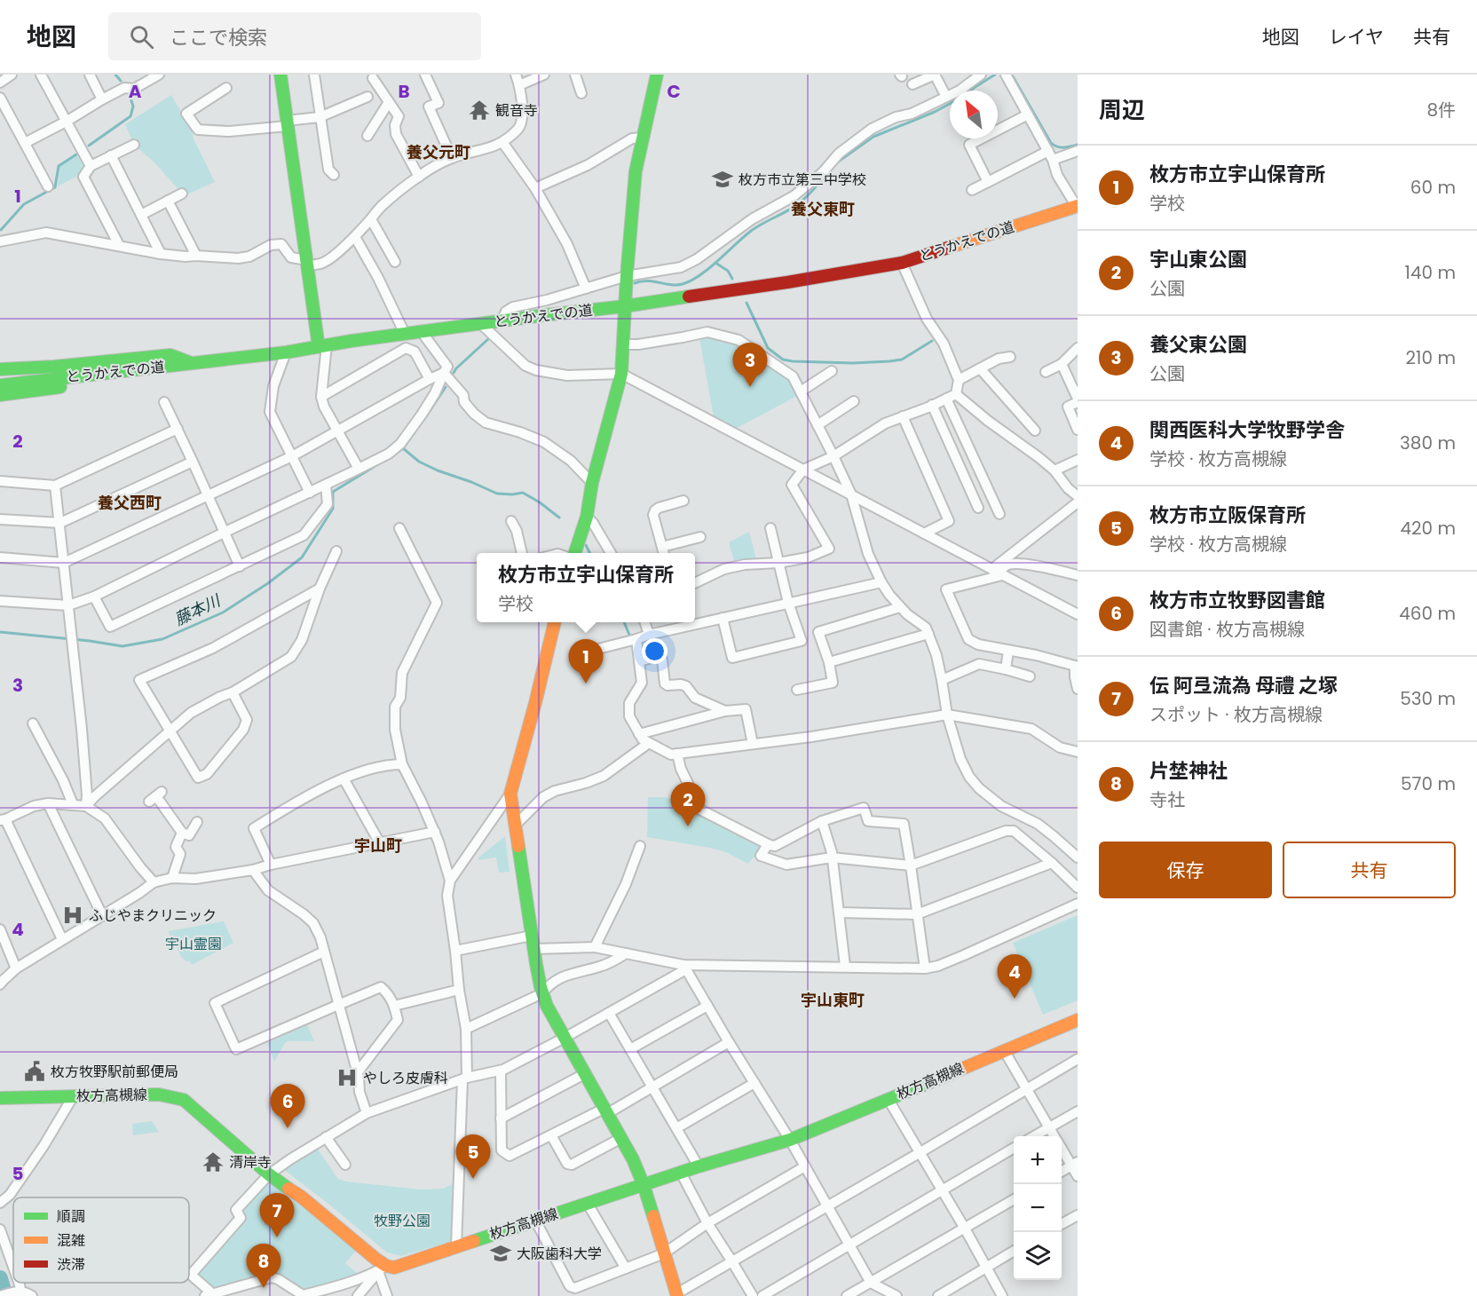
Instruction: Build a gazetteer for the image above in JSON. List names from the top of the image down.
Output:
{
  "streets": {
    "street": ["とうかえでの道", "枚方高槻線"]
  },
  "districts": [
    "養父元町",
    "養父東町",
    "養父西町",
    "宇山町",
    "宇山東町"
  ],
  "water": ["藤本川"],
  "parks": ["宇山霊園", "牧野公園"],
  "places": {
    "temple": ["観音寺", "清岸寺"],
    "school or university": ["枚方市立第三中学校", "大阪歯科大学"],
    "hospital": ["ふじやまクリニック", "やしろ皮膚科"],
    "public building": ["枚方牧野駅前郵便局"]
  },
  "legend": ["順調", "混雑", "渋滞"],
  "north": "top left",
  "page": {
    "header": "地図",
    "search": "ここで検索",
    "nav": ["地図", "レイヤ", "共有"],
    "heading": ["周辺", "8件"],
    "list": [
      {
        "mark": "1",
        "name": "枚方市立宇山保育所",
        "note": "学校",
        "value": "60 m"
      },
      {
        "mark": "2",
        "name": "宇山東公園",
        "note": "公園",
        "value": "140 m"
      },
      {
        "mark": "3",
        "name": "養父東公園",
        "note": "公園",
        "value": "210 m"
      },
      {
        "mark": "4",
        "name": "関西医科大学牧野学舎",
        "note": "学校 · 枚方高槻線",
        "value": "380 m"
      },
      {
        "mark": "5",
        "name": "枚方市立阪保育所",
        "note": "学校 · 枚方高槻線",
        "value": "420 m"
      },
      {
        "mark": "6",
        "name": "枚方市立牧野図書館",
        "note": "図書館 · 枚方高槻線",
        "value": "460 m"
      },
      {
        "mark": "7",
        "name": "伝 阿弖流為 母禮 之塚",
        "note": "スポット · 枚方高槻線",
        "value": "530 m"
      },
      {
        "mark": "8",
        "name": "片埜神社",
        "note": "寺社",
        "value": "570 m"
      }
    ],
    "pins": [
      "3",
      "1",
      "2",
      "4",
      "6",
      "5",
      "7",
      "8"
    ],
    "popup": ["枚方市立宇山保育所", "学校"],
    "buttons": ["保存", "共有"],
    "map_buttons": ["+", "−"]
  },
  "grid": {
    "columns": ["A", "B", "C"],
    "rows": [
      "1",
      "2",
      "3",
      "4",
      "5"
    ]
  }
}
